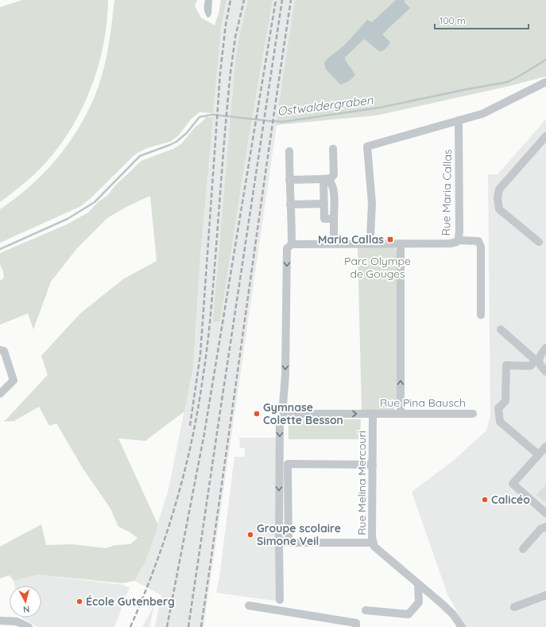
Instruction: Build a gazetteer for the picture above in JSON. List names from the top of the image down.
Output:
{
  "streets": {
    "street": ["Rue Maria Callas", "Rue Pina Bausch", "Rue Melina Mercouri"]
  },
  "crossings": [
    ["Rue Pina Bausch", "Rue Melina Mercouri"]
  ],
  "water": ["Ostwaldergraben"],
  "parks": ["Parc Olympe de Gouges"],
  "places": {
    "transit": ["Maria Callas"],
    "other": [
      "Gymnase Colette Besson",
      "Calicéo",
      "Groupe scolaire Simone Veil",
      "École Gutenberg"
    ]
  },
  "scale_bar": "100 m",
  "north": "bottom"
}
